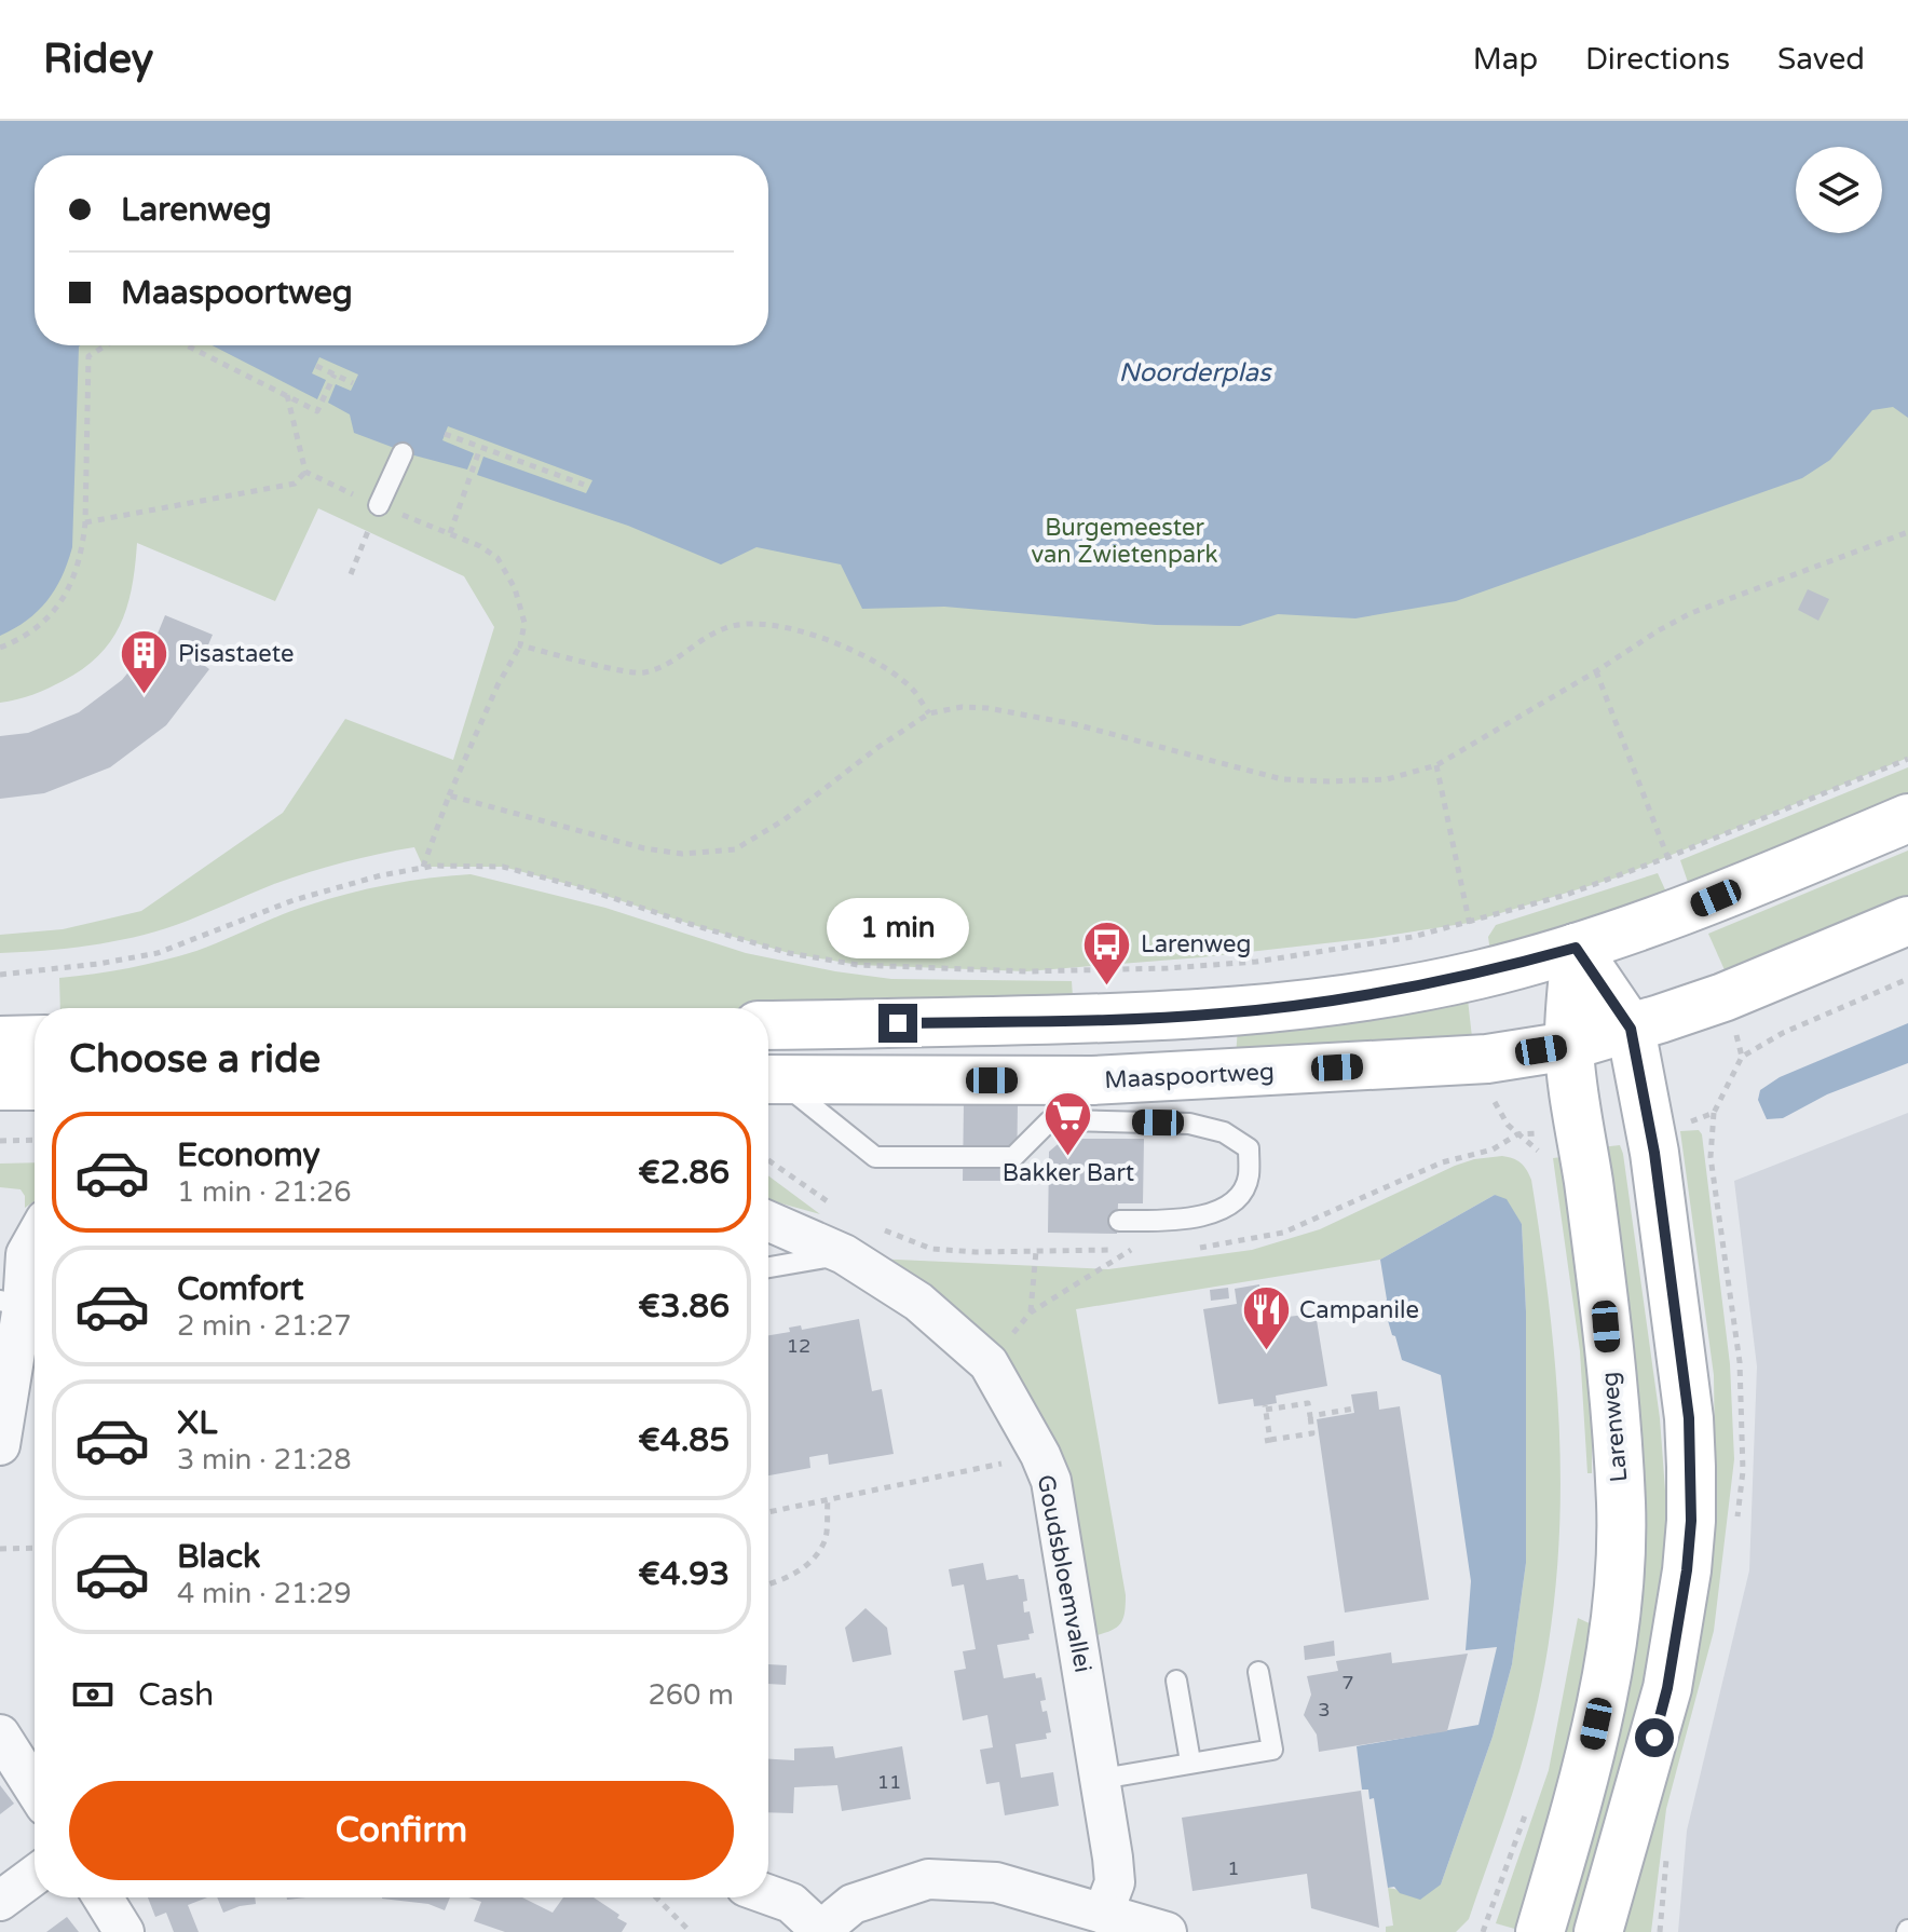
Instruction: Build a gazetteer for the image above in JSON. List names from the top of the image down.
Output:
{
  "streets": {
    "main road": ["Maaspoortweg", "Larenweg"],
    "street": ["Goudsbloemvallei"]
  },
  "crossings": [
    ["Maaspoortweg", "Larenweg"]
  ],
  "water": ["Noorderplas"],
  "parks": ["Burgemeester van Zwietenpark"],
  "places": {
    "building": ["Pisastaete"],
    "bus stop": ["Larenweg"],
    "supermarket": ["Bakker Bart"],
    "restaurant": ["Campanile"]
  },
  "house_numbers": [
    "12",
    "7",
    "3",
    "11",
    "1"
  ],
  "page": {
    "header": "Ridey",
    "nav": ["Map", "Directions", "Saved"],
    "banner": ["Larenweg", "Maaspoortweg"],
    "bubble": "1 min",
    "heading": "Choose a ride",
    "list": [
      {
        "name": "Economy",
        "note": "1 min · 21:26",
        "value": "€2.86"
      },
      {
        "name": "Comfort",
        "note": "2 min · 21:27",
        "value": "€3.86"
      },
      {
        "name": "XL",
        "note": "3 min · 21:28",
        "value": "€4.85"
      },
      {
        "name": "Black",
        "note": "4 min · 21:29",
        "value": "€4.93"
      }
    ],
    "pay": ["Cash", "260 m"],
    "buttons": "Confirm"
  }
}
